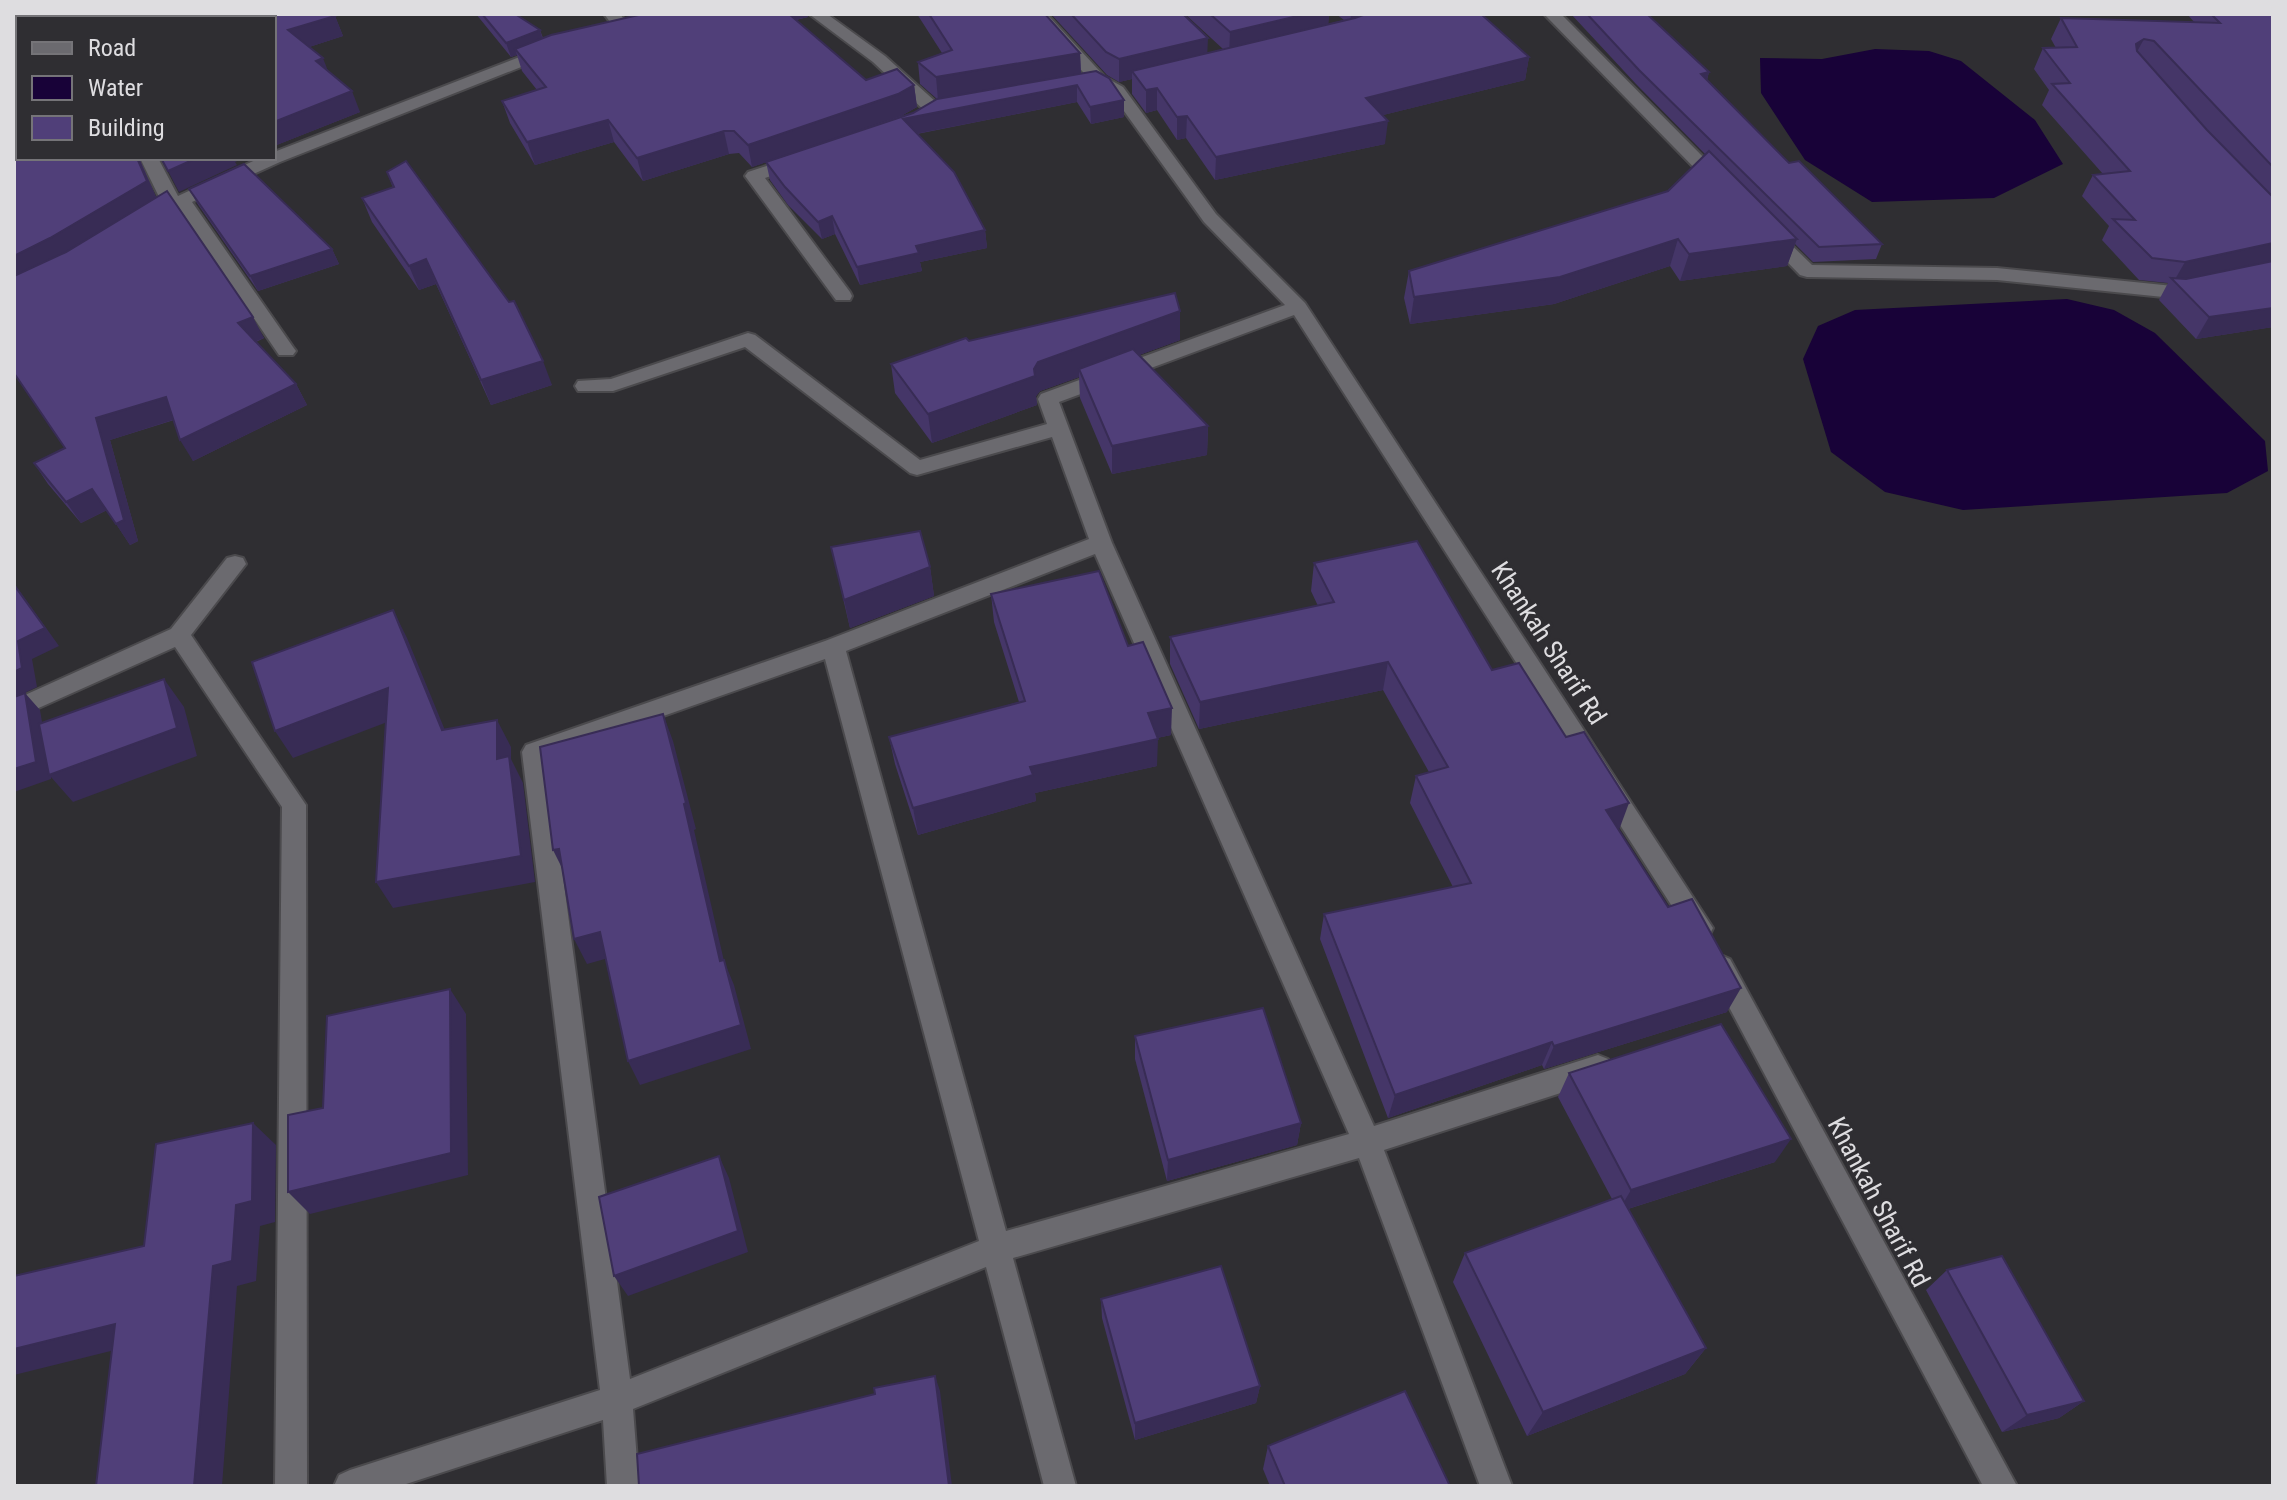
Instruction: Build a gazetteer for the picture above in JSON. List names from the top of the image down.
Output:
{
  "streets": {
    "street": ["Khankah Sharif Rd"]
  },
  "legend": ["Road", "Water", "Building"]
}
